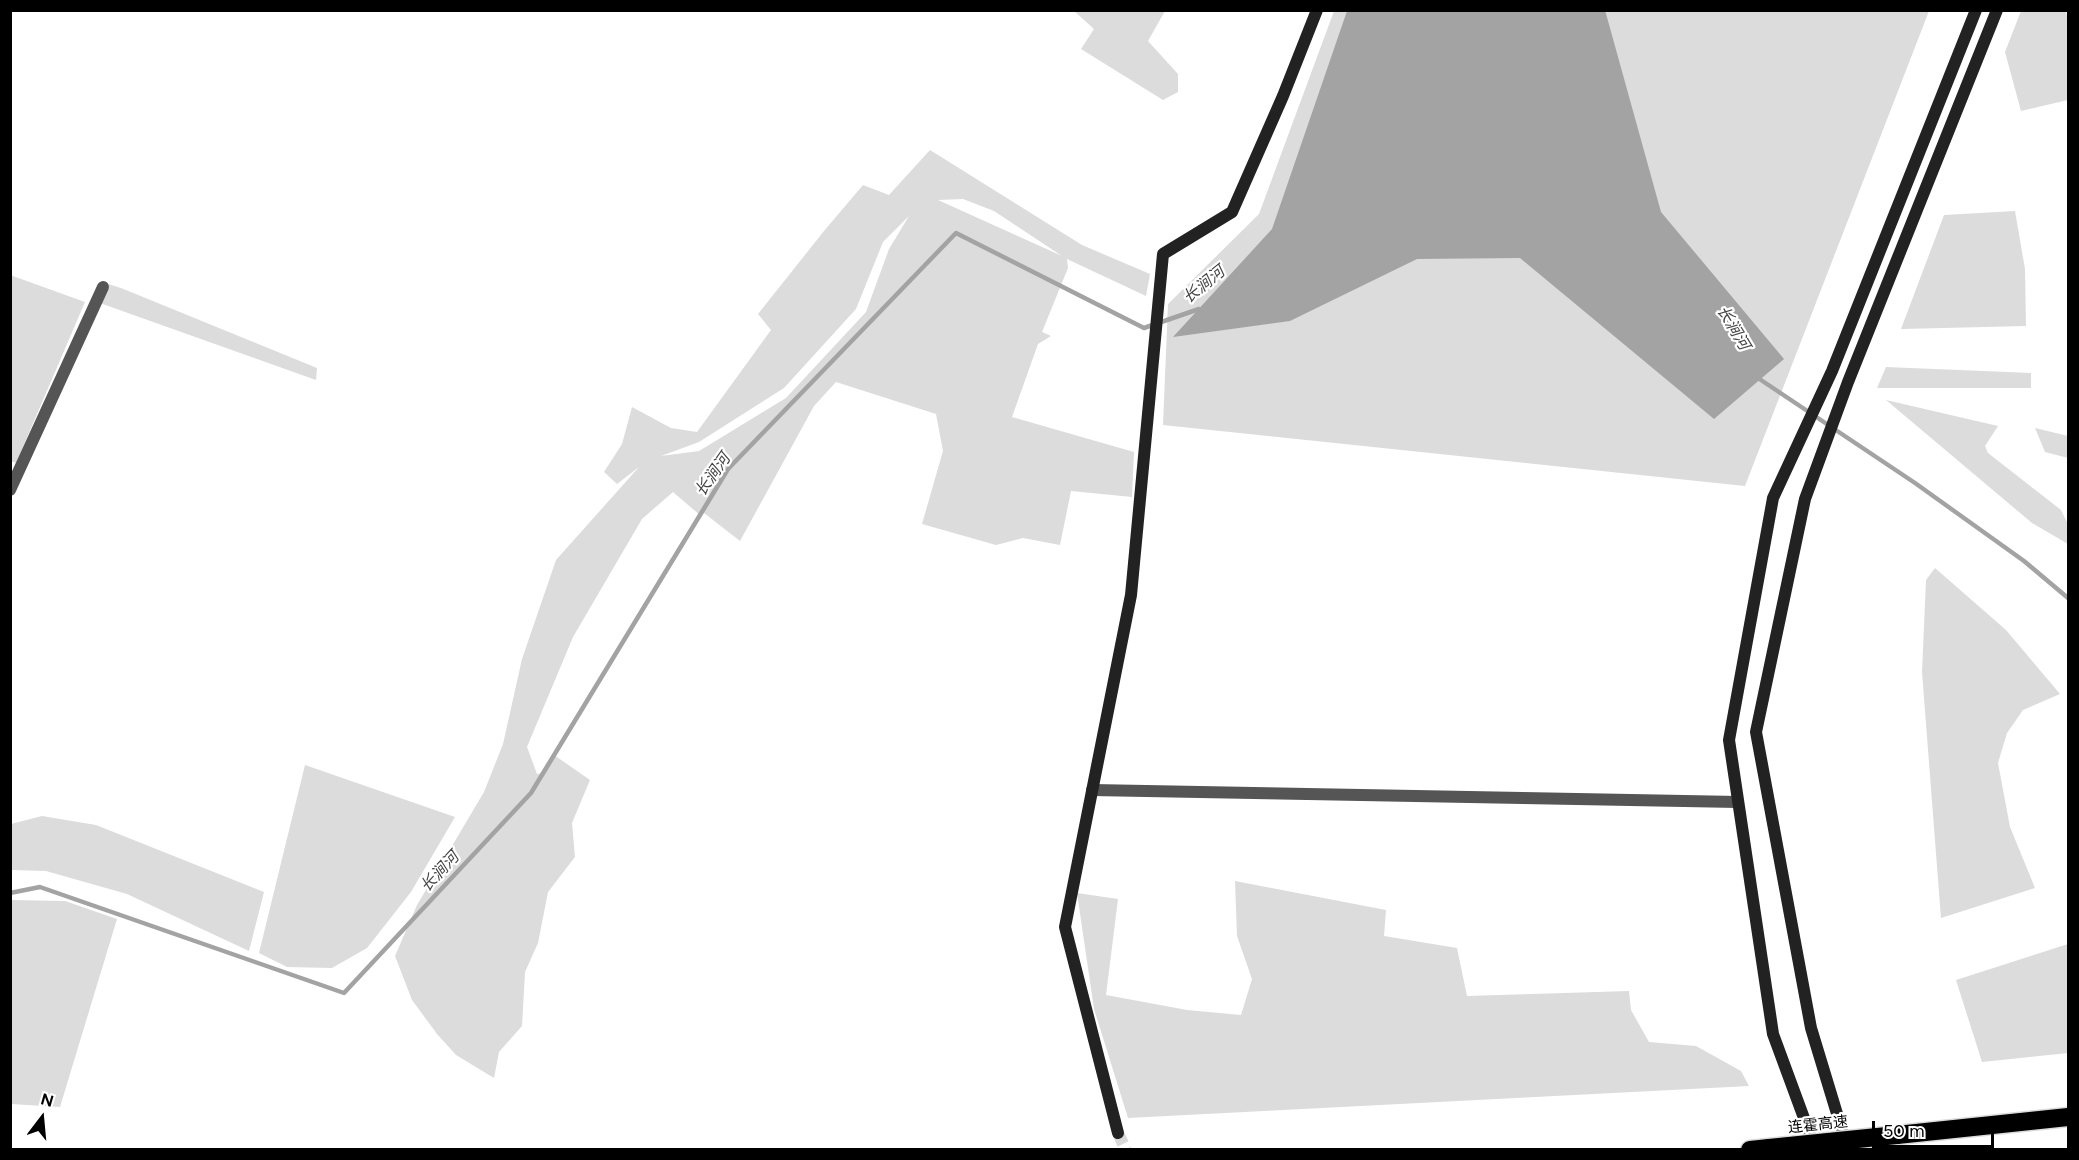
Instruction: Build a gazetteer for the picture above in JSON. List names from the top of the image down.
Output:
{
  "streets": {
    "highway": ["连霍高速"]
  },
  "water": ["长涧河"],
  "scale_bar": "50 m",
  "north": "top"
}
